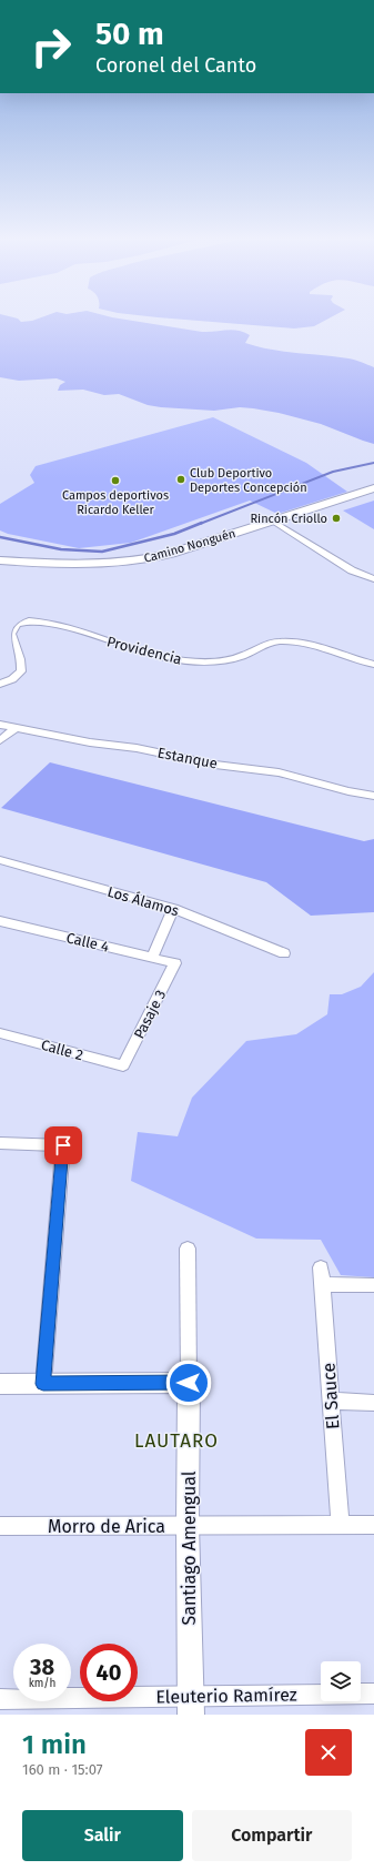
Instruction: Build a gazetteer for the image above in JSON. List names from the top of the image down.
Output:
{
  "streets": {
    "main road": ["Camino Nonguén"],
    "street": [
      "Providencia",
      "Estanque",
      "Los Álamos",
      "Calle 4",
      "Pasaje 3",
      "Calle 2",
      "El Sauce",
      "Morro de Arica",
      "Santiago Amengual",
      "Eleuterio Ramírez"
    ]
  },
  "crossings": [
    ["Calle 4", "Pasaje 3"],
    ["Pasaje 3", "Calle 2"],
    ["El Sauce", "Morro de Arica"],
    ["Morro de Arica", "Santiago Amengual"],
    ["Santiago Amengual", "Eleuterio Ramírez"]
  ],
  "districts": ["LAUTARO"],
  "places": ["Club Deportivo Deportes Concepción", "Campos deportivos Ricardo Keller", "Rincón Criollo"],
  "page": {
    "turn": ["50 m", "Coronel del Canto"],
    "speed": "38 km/h",
    "limit": "40",
    "heading": ["1 min", "160 m · 15:07"],
    "buttons": ["Salir", "Compartir"]
  }
}
